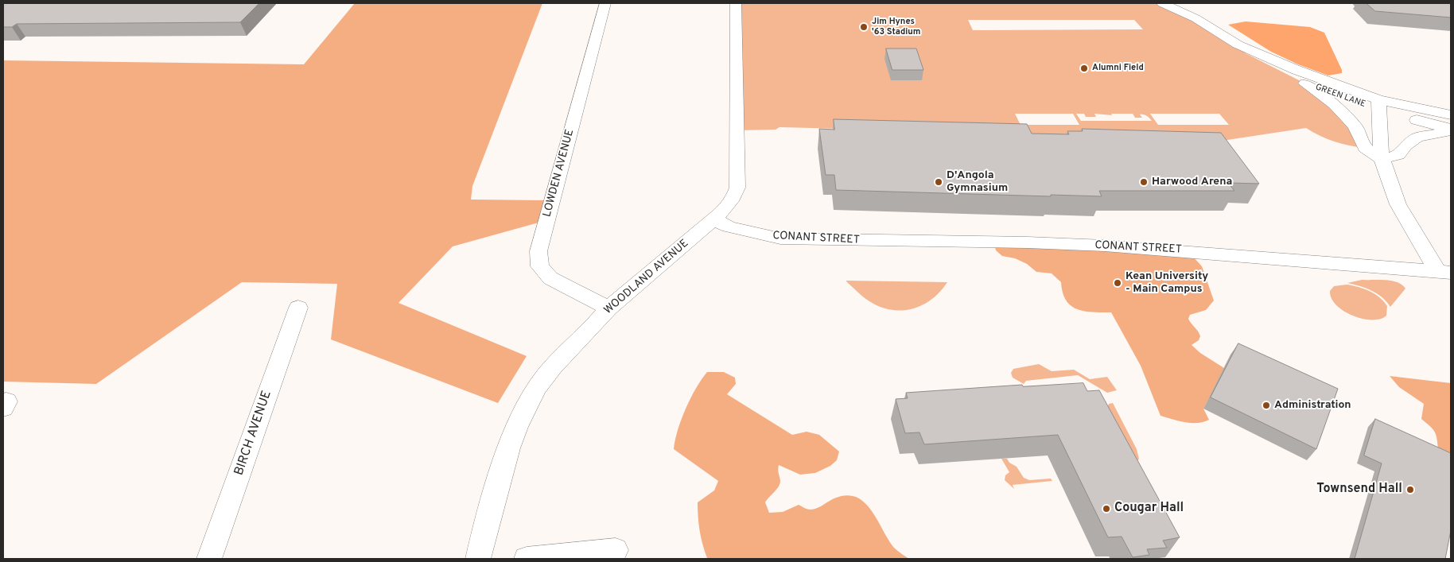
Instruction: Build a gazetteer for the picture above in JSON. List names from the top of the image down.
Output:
{
  "streets": {
    "street": [
      "GREEN LANE",
      "LOWDEN AVENUE",
      "CONANT STREET",
      "WOODLAND AVENUE",
      "BIRCH AVENUE"
    ]
  },
  "crossings": [
    ["GREEN LANE", "CONANT STREET"],
    ["LOWDEN AVENUE", "WOODLAND AVENUE"],
    ["CONANT STREET", "WOODLAND AVENUE"]
  ],
  "places": [
    "Jim Hynes '63 Stadium",
    "Alumni Field",
    "D'Angola Gymnasium",
    "Harwood Arena",
    "Kean University - Main Campus",
    "Administration",
    "Townsend Hall",
    "Cougar Hall"
  ]
}
